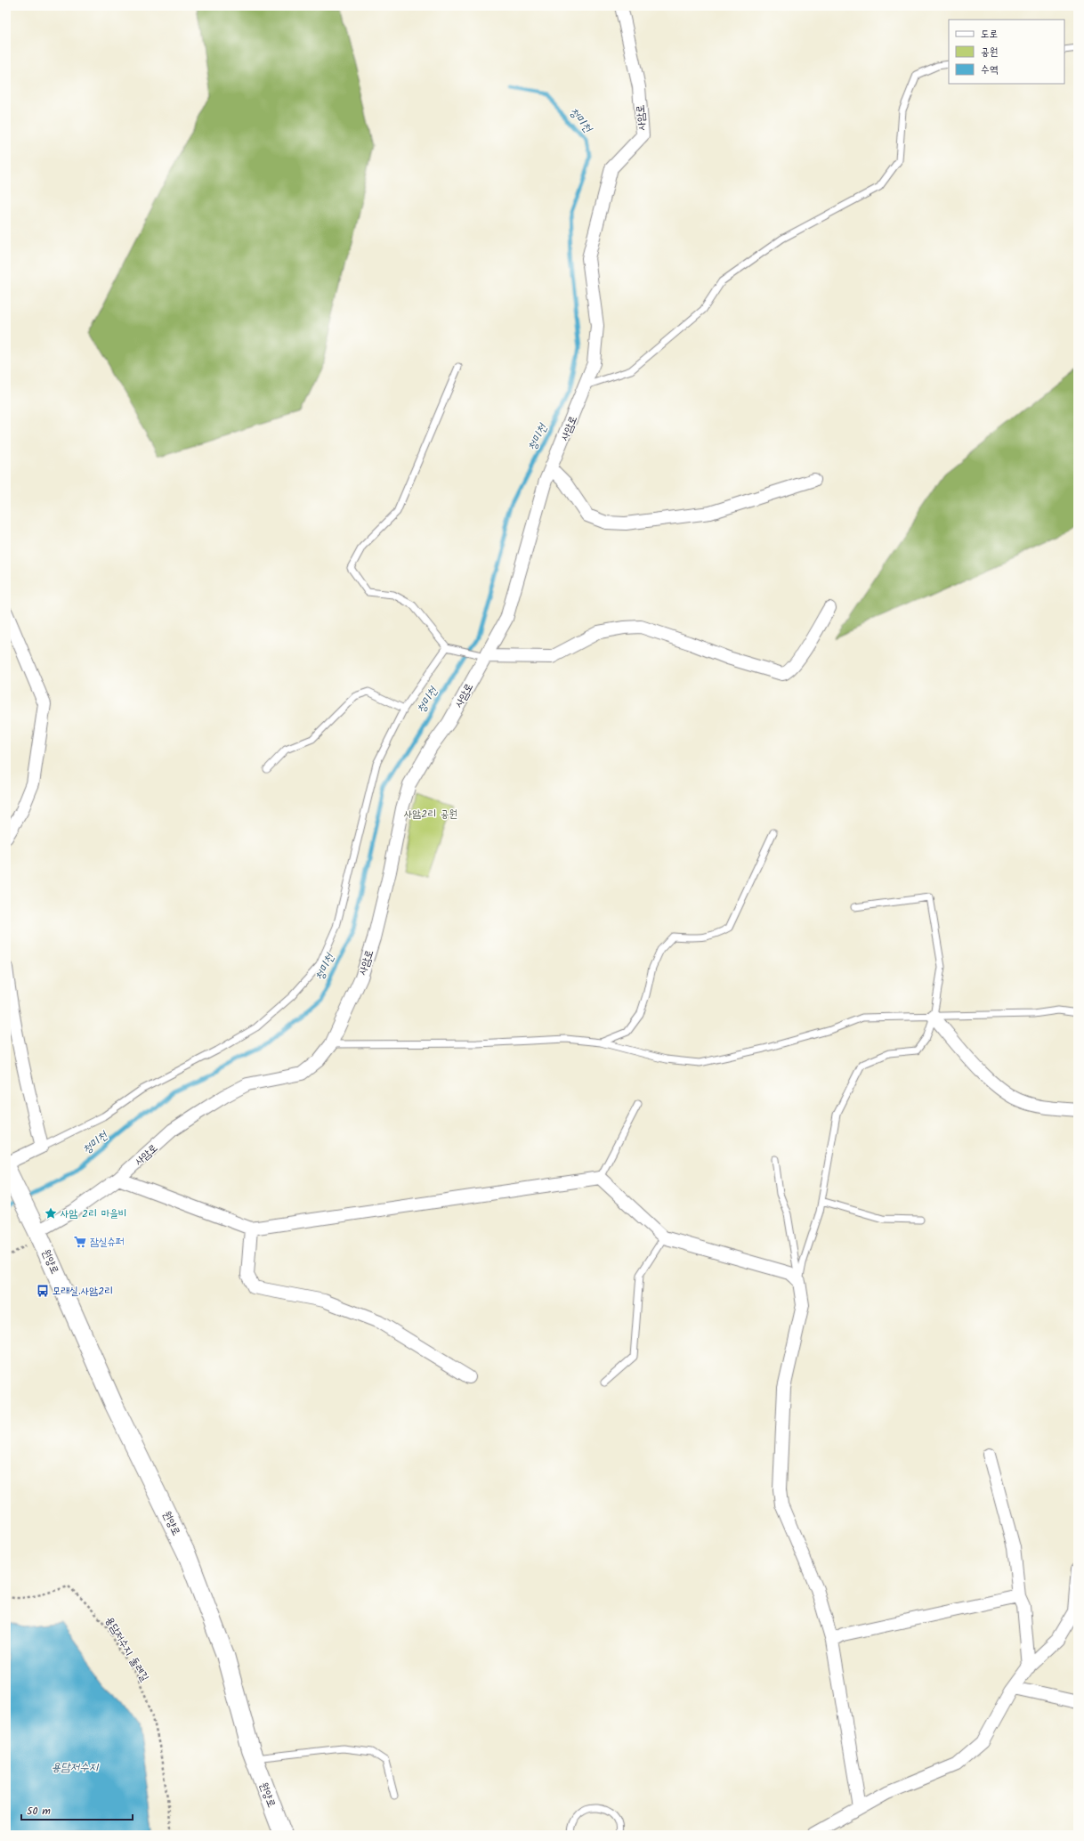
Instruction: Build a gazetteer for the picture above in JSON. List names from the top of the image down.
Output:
{
  "streets": {
    "main road": ["원양로"],
    "street": ["사암로"],
    "path": ["용담저수지 둘레길"]
  },
  "crossings": [
    ["사암로", "원양로"]
  ],
  "water": ["청미천", "용담저수지"],
  "parks": ["사암2리 공원"],
  "places": {
    "place": ["사암 2리 마을비"],
    "supermarket": ["잠실슈퍼"],
    "bus stop": ["모래실.사암2리"]
  },
  "legend": ["도로", "공원", "수역"],
  "scale_bar": "50 m"
}
